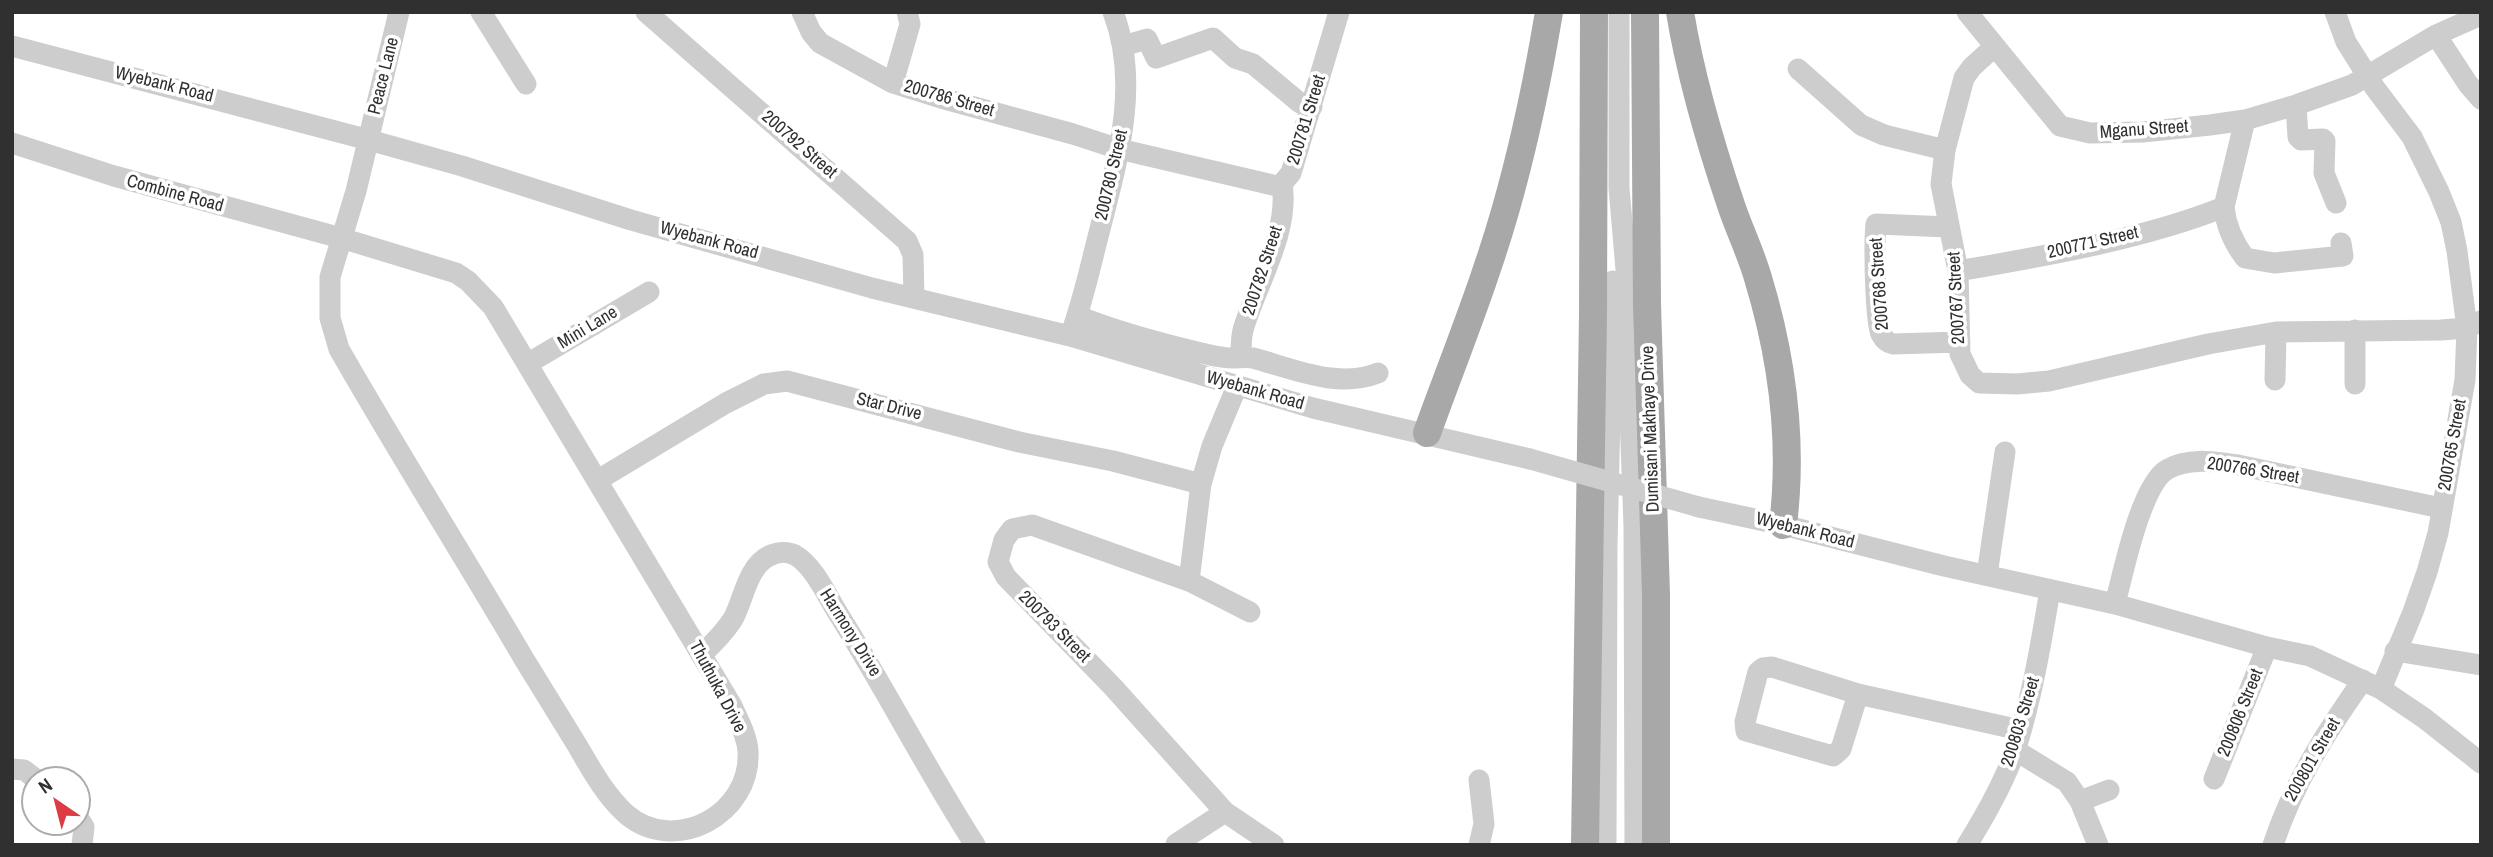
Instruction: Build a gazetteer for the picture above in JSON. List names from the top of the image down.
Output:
{
  "streets": {
    "main road": ["Dumisani Makhaye Drive"],
    "street": [
      "Peace Lane",
      "Wyebank Road",
      "200786 Street",
      "200781 Street",
      "Mganu Street",
      "200792 Street",
      "200780 Street",
      "Combine Road",
      "200771 Street",
      "200782 Street",
      "200768 Street",
      "200767 Street",
      "Mini Lane",
      "Star Drive",
      "200765 Street",
      "200766 Street",
      "200793 Street",
      "Harmony Drive",
      "Thuthuka Drive",
      "200806 Street",
      "200803 Street",
      "200801 Street"
    ]
  },
  "crossings": [
    ["Peace Lane", "Wyebank Road"],
    ["Peace Lane", "Thuthuka Drive"],
    ["Wyebank Road", "200792 Street"],
    ["Wyebank Road", "200780 Street"],
    ["Wyebank Road", "200765 Street"],
    ["Wyebank Road", "200766 Street"],
    ["Wyebank Road", "Thuthuka Drive"],
    ["Wyebank Road", "200806 Street"],
    ["Wyebank Road", "200803 Street"],
    ["Wyebank Road", "200801 Street"],
    ["200786 Street", "200781 Street"],
    ["200786 Street", "200780 Street"],
    ["200781 Street", "200780 Street"],
    ["200781 Street", "200782 Street"],
    ["Mganu Street", "200767 Street"],
    ["Mganu Street", "200765 Street"],
    ["Combine Road", "Thuthuka Drive"],
    ["200771 Street", "200767 Street"],
    ["200768 Street", "200767 Street"],
    ["200767 Street", "200765 Street"],
    ["Mini Lane", "Thuthuka Drive"],
    ["Star Drive", "Thuthuka Drive"],
    ["200765 Street", "200766 Street"],
    ["200765 Street", "200801 Street"],
    ["Harmony Drive", "Thuthuka Drive"]
  ],
  "north": "top left"
}
